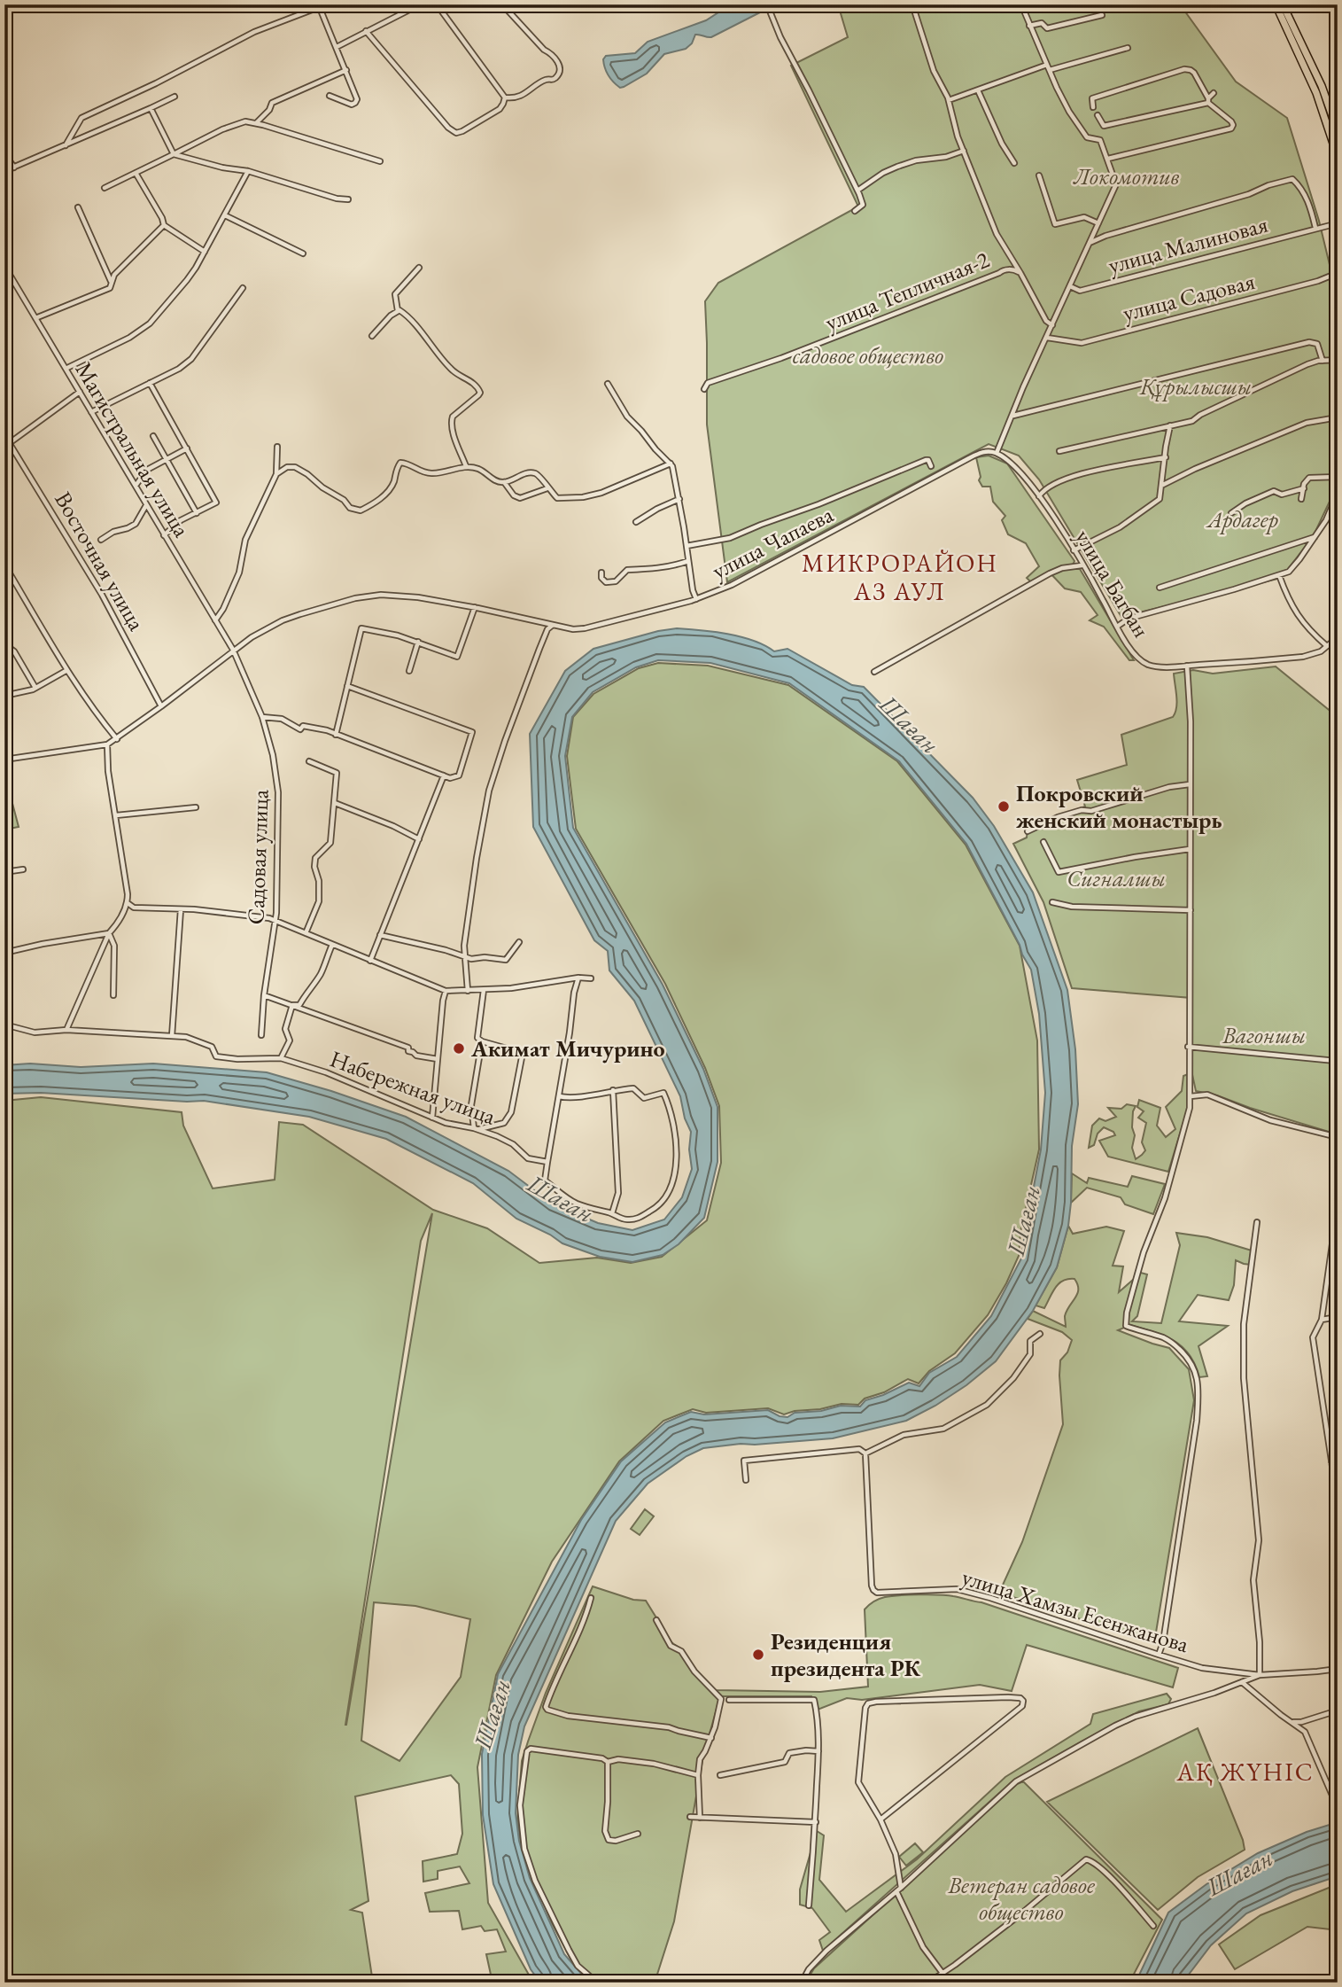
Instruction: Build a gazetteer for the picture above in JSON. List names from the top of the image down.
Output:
{
  "streets": {
    "street": [
      "улица Малиновая",
      "улица Тепличная-2",
      "улица Садовая",
      "Магистральная улица",
      "улица Чапаева",
      "Восточная улица",
      "улица Багбан",
      "Садовая улица",
      "Набережная улица",
      "улица Хамзы Есенжанова"
    ]
  },
  "crossings": [
    ["Магистральная улица", "улица Чапаева"],
    ["Магистральная улица", "Садовая улица"],
    ["улица Чапаева", "Восточная улица"],
    ["улица Чапаева", "улица Багбан"],
    ["улица Чапаева", "Садовая улица"]
  ],
  "districts": ["МИКРОРАЙОН АЗ АУЛ", "АҚ ЖҮНІС"],
  "water": ["Шаған"],
  "parks": [
    "Локомотив",
    "садовое общество",
    "Құрылысшы",
    "Ардагер",
    "Сигналшы",
    "Вагоншы",
    "Ветеран садовое общество"
  ],
  "places": ["Покровский женский монастырь", "Акимат Мичурино", "Резиденция президента РК"]
}
